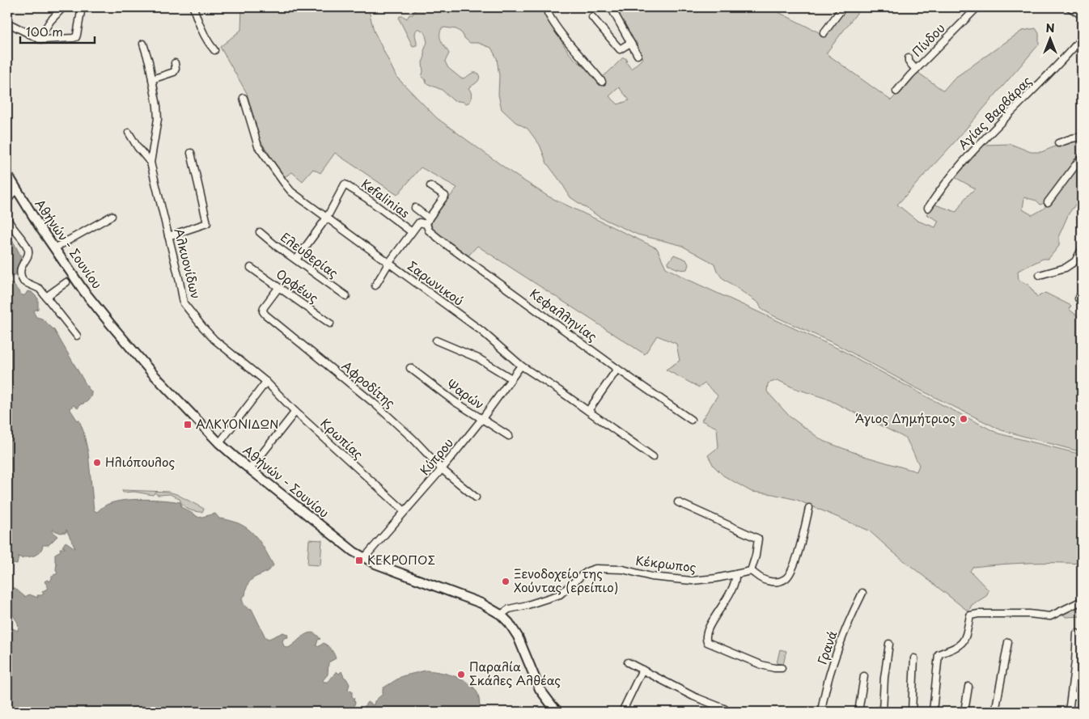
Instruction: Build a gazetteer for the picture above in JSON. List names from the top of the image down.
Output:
{
  "streets": {
    "main road": ["Αθήνών - Σουνίου"],
    "street": [
      "Πίνδου",
      "Αγίας Βαρβάρας",
      "Kefalinias",
      "Ελευθερίας",
      "Αλκυονίδων",
      "Σαρωνικού",
      "Ορφέως",
      "Κεφαλληνίας",
      "Αφροδίτης",
      "Ψαρών",
      "Κρωπίας",
      "Κύπρου",
      "Κέκρωπος",
      "Γρανά"
    ]
  },
  "crossings": [
    ["Kefalinias", "Σαρωνικού"],
    ["Αθήνών - Σουνίου", "Κύπρου"],
    ["Αθήνών - Σουνίου", "Κέκρωπος"],
    ["Αλκυονίδων", "Κρωπίας"],
    ["Σαρωνικού", "Κύπρου"],
    ["Ορφέως", "Αφροδίτης"],
    ["Αφροδίτης", "Κύπρου"],
    ["Ψαρών", "Κύπρου"],
    ["Κρωπίας", "Κύπρου"]
  ],
  "places": {
    "other": [
      "Άγιος Δημήτριος",
      "Ηλιόπουλος",
      "Ξενοδοχείο της Χούντας (ερείπιο)",
      "Παραλία Σκάλες Αλθέας"
    ],
    "transit": ["ΑΛΚΥΟΝΙΔΩΝ", "ΚΕΚΡΟΠΟΣ"]
  },
  "scale_bar": "100 m",
  "north": "top"
}
